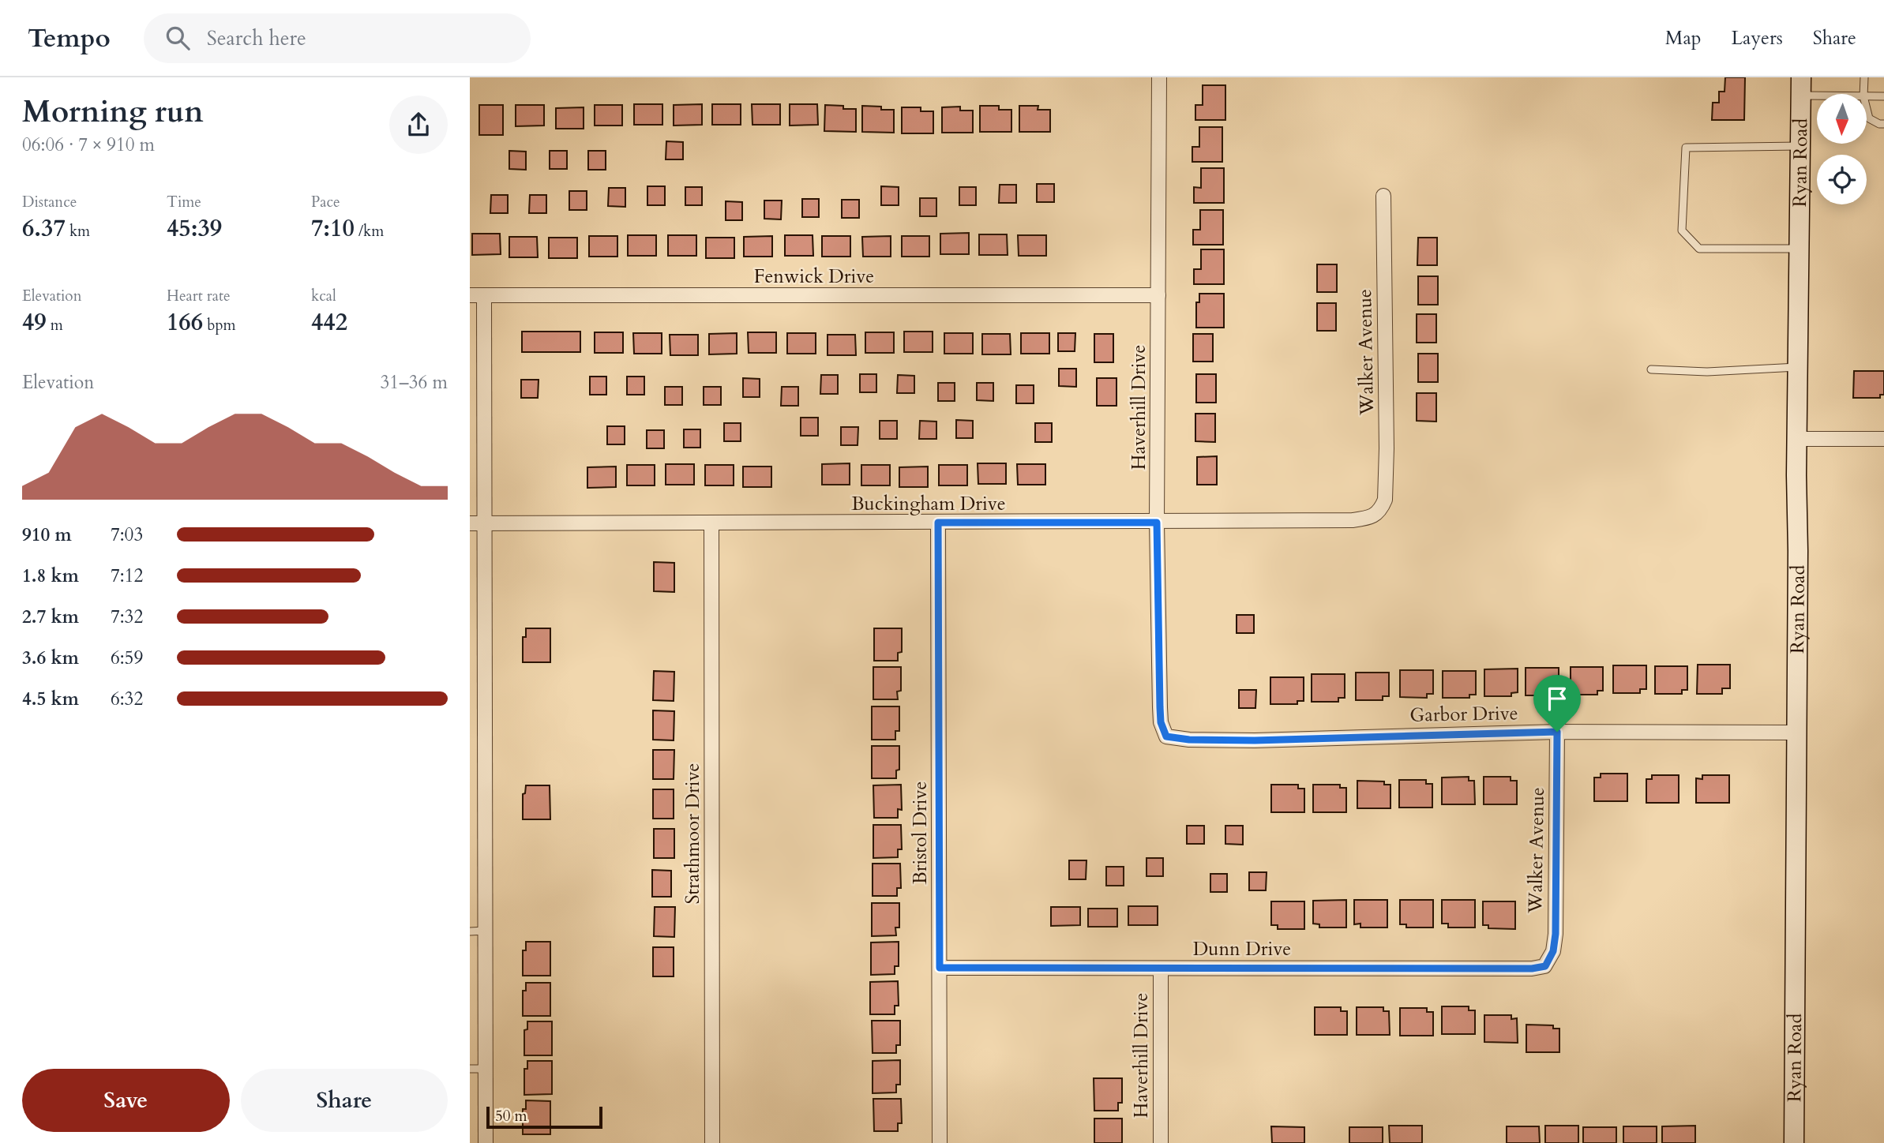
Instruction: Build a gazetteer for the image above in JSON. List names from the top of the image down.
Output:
{
  "streets": {
    "main road": ["Ryan Road"],
    "street": [
      "Fenwick Drive",
      "Walker Avenue",
      "Haverhill Drive",
      "Buckingham Drive",
      "Garbor Drive",
      "Bristol Drive",
      "Strathmoor Drive",
      "Dunn Drive"
    ]
  },
  "crossings": [
    ["Ryan Road", "Garbor Drive"],
    ["Fenwick Drive", "Haverhill Drive"],
    ["Walker Avenue", "Buckingham Drive"],
    ["Walker Avenue", "Garbor Drive"],
    ["Walker Avenue", "Dunn Drive"],
    ["Haverhill Drive", "Buckingham Drive"],
    ["Haverhill Drive", "Garbor Drive"],
    ["Haverhill Drive", "Dunn Drive"],
    ["Buckingham Drive", "Bristol Drive"],
    ["Buckingham Drive", "Strathmoor Drive"],
    ["Bristol Drive", "Dunn Drive"]
  ],
  "scale_bar": "50 m",
  "north": "bottom",
  "page": {
    "header": "Tempo",
    "search": "Search here",
    "nav": ["Map", "Layers", "Share"],
    "heading": ["Morning run", "06:06 · 7 × 910 m"],
    "stats": [
      ["Distance", "6.37 km"],
      ["Time", "45:39"],
      ["Pace", "7:10 /km"],
      ["Elevation", "49 m"],
      ["Heart rate", "166 bpm"],
      ["kcal", "442"]
    ],
    "chart": ["Elevation", "31–36 m"],
    "list": [
      {
        "name": "910 m",
        "note": "7:03"
      },
      {
        "name": "1.8 km",
        "note": "7:12"
      },
      {
        "name": "2.7 km",
        "note": "7:32"
      },
      {
        "name": "3.6 km",
        "note": "6:59"
      },
      {
        "name": "4.5 km",
        "note": "6:32"
      }
    ],
    "buttons": ["Save", "Share"],
    "scale": "50 m"
  }
}
